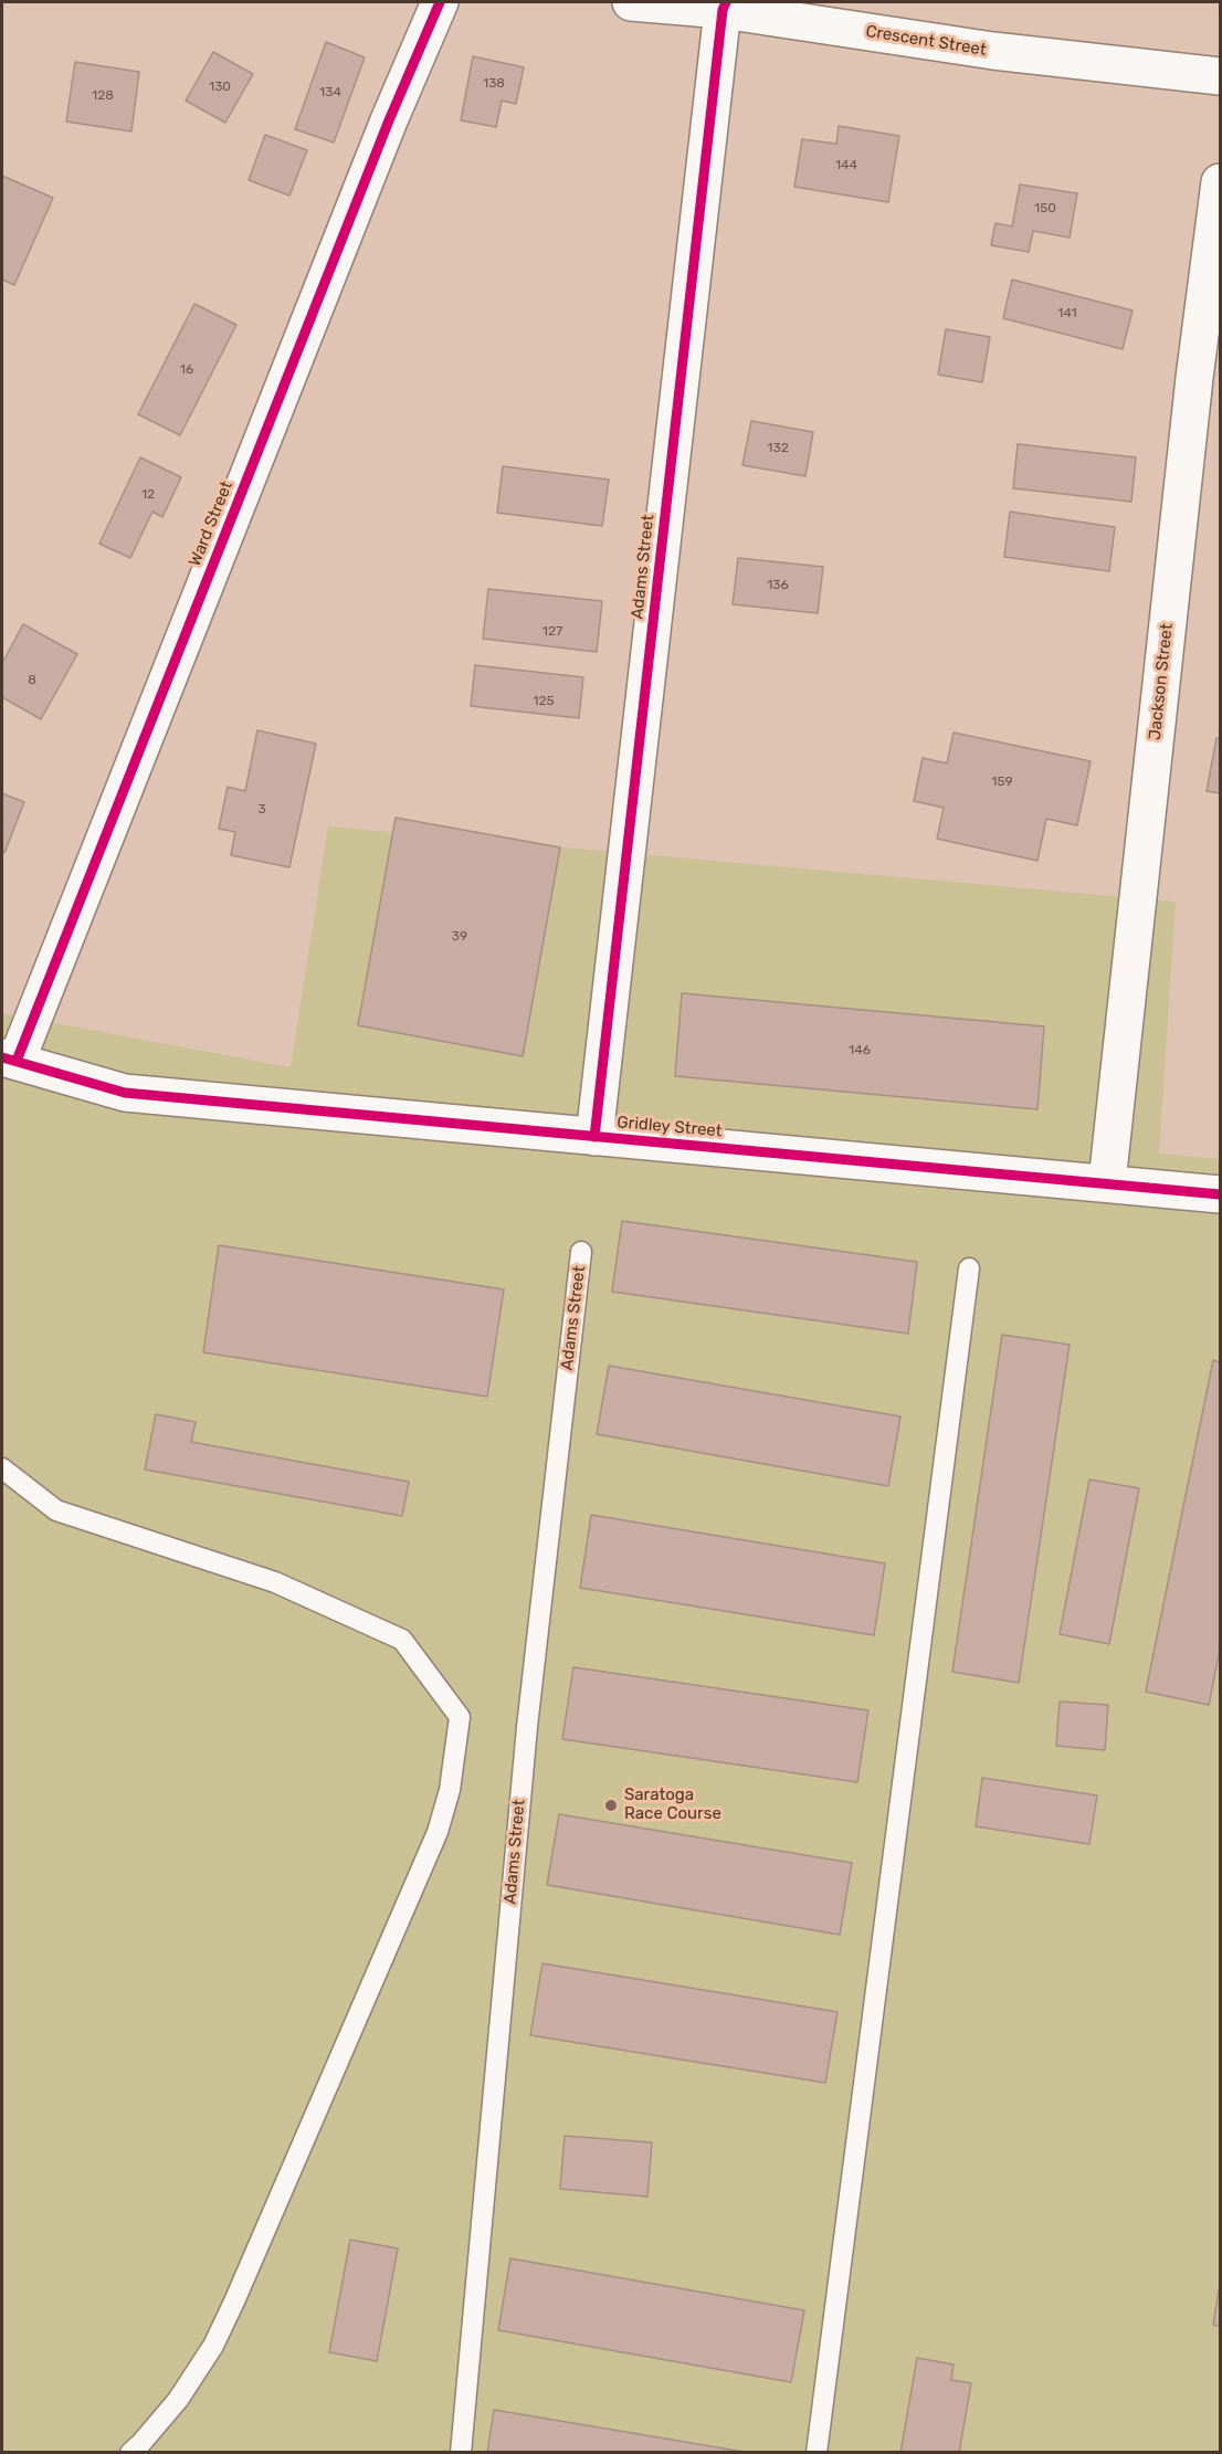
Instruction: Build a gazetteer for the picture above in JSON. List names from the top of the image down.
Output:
{
  "streets": {
    "street": [
      "Crescent Street",
      "Ward Street",
      "Adams Street",
      "Jackson Street",
      "Gridley Street"
    ]
  },
  "crossings": [
    ["Crescent Street", "Adams Street"],
    ["Ward Street", "Gridley Street"],
    ["Adams Street", "Gridley Street"],
    ["Jackson Street", "Gridley Street"]
  ],
  "places": ["Saratoga Race Course"],
  "house_numbers": [
    "138",
    "130",
    "134",
    "128",
    "144",
    "150",
    "141",
    "16",
    "132",
    "12",
    "136",
    "127",
    "8",
    "125",
    "159",
    "3",
    "39",
    "146"
  ]
}
